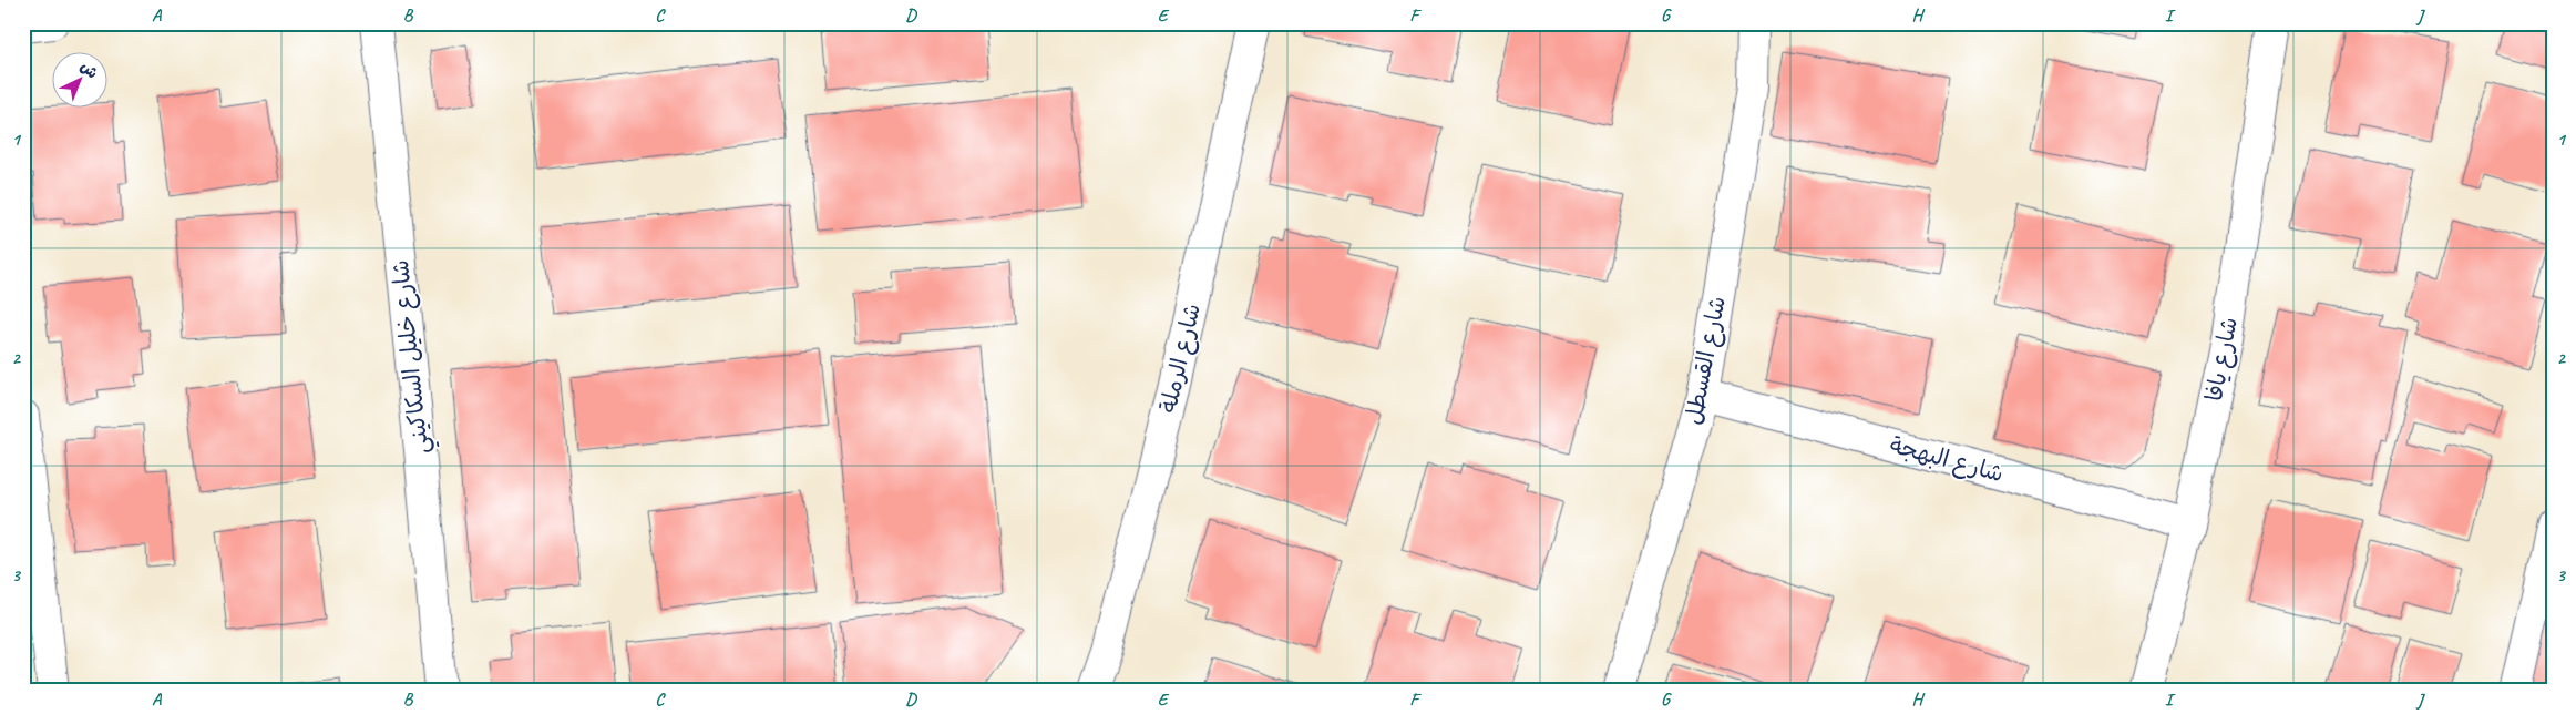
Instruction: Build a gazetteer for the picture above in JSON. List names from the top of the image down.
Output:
{
  "streets": {
    "street": [
      "شارع خليل السكاكيني",
      "شارع الرملة",
      "شارع يافا",
      "شارع القسطل",
      "شارع البهجة"
    ]
  },
  "crossings": [
    ["شارع يافا", "شارع البهجة"],
    ["شارع القسطل", "شارع البهجة"]
  ],
  "north": "top right",
  "grid": {
    "columns": [
      "A",
      "B",
      "C",
      "D",
      "E",
      "F",
      "G",
      "H",
      "I",
      "J"
    ],
    "rows": ["1", "2", "3"]
  }
}
